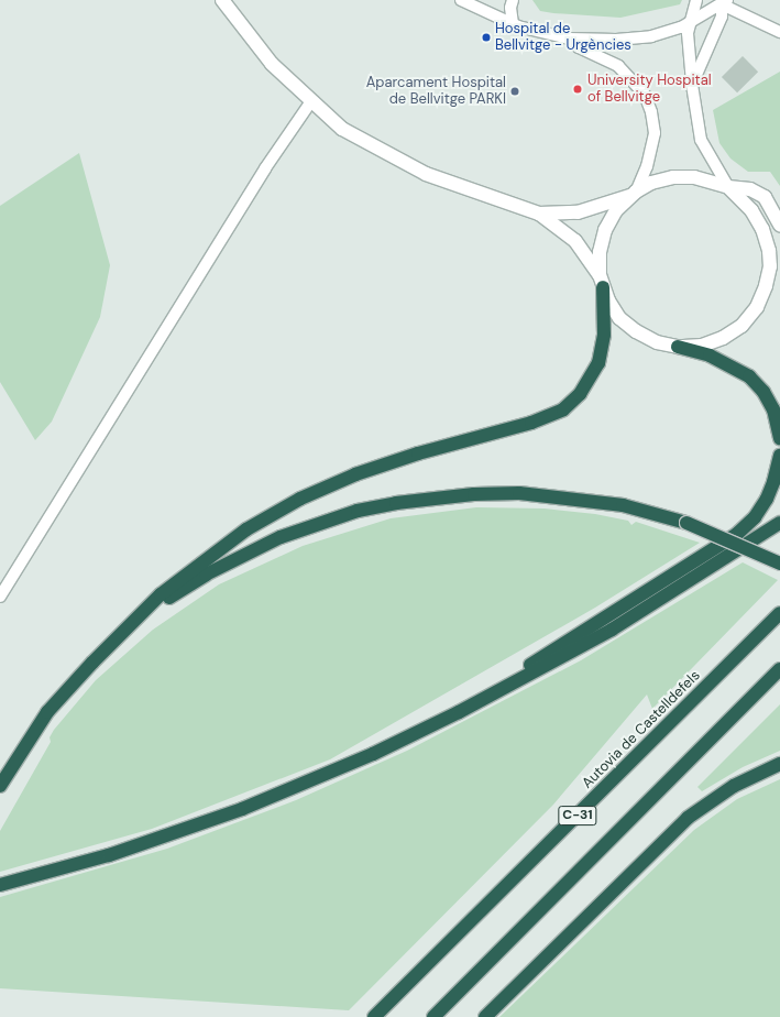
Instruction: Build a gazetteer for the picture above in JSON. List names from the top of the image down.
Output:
{
  "streets": {
    "highway": ["Autovia de Castelldefels", "C-31"]
  },
  "places": ["Hospital de Bellvitge - Urgències", "University Hospital of Bellvitge", "Aparcament Hospital de Bellvitge PARKI"]
}
